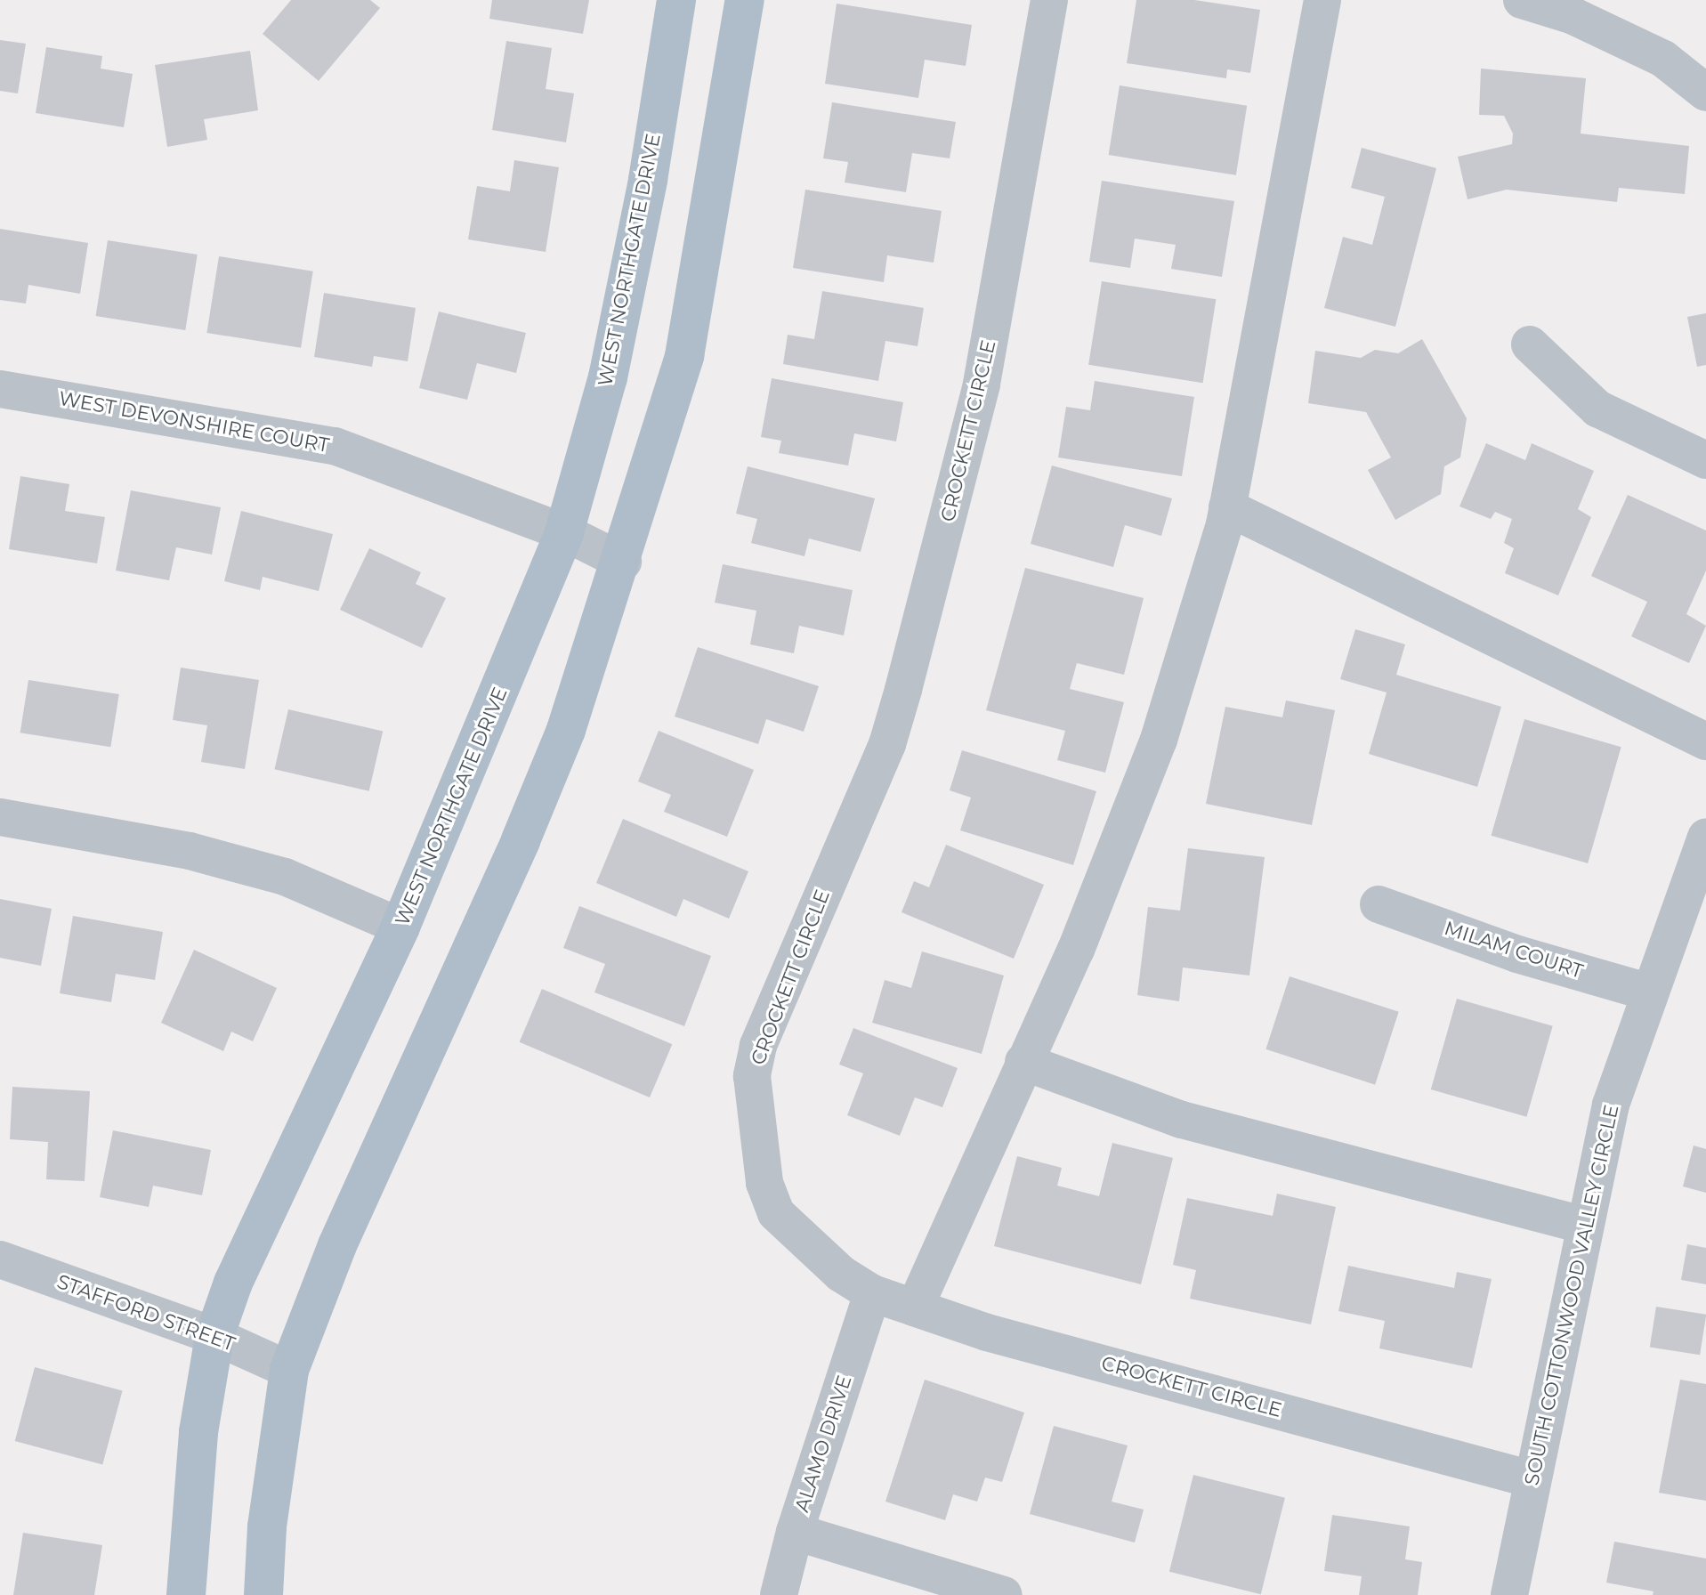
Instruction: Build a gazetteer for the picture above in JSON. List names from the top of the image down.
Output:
{
  "streets": {
    "main road": ["WEST NORTHGATE DRIVE"],
    "street": [
      "WEST DEVONSHIRE COURT",
      "CROCKETT CIRCLE",
      "MILAM COURT",
      "SOUTH COTTONWOOD VALLEY CIRCLE",
      "STAFFORD STREET",
      "ALAMO DRIVE"
    ]
  },
  "crossings": [
    ["WEST NORTHGATE DRIVE", "WEST DEVONSHIRE COURT"],
    ["WEST NORTHGATE DRIVE", "STAFFORD STREET"],
    ["CROCKETT CIRCLE", "SOUTH COTTONWOOD VALLEY CIRCLE"],
    ["CROCKETT CIRCLE", "ALAMO DRIVE"],
    ["MILAM COURT", "SOUTH COTTONWOOD VALLEY CIRCLE"]
  ]
}
